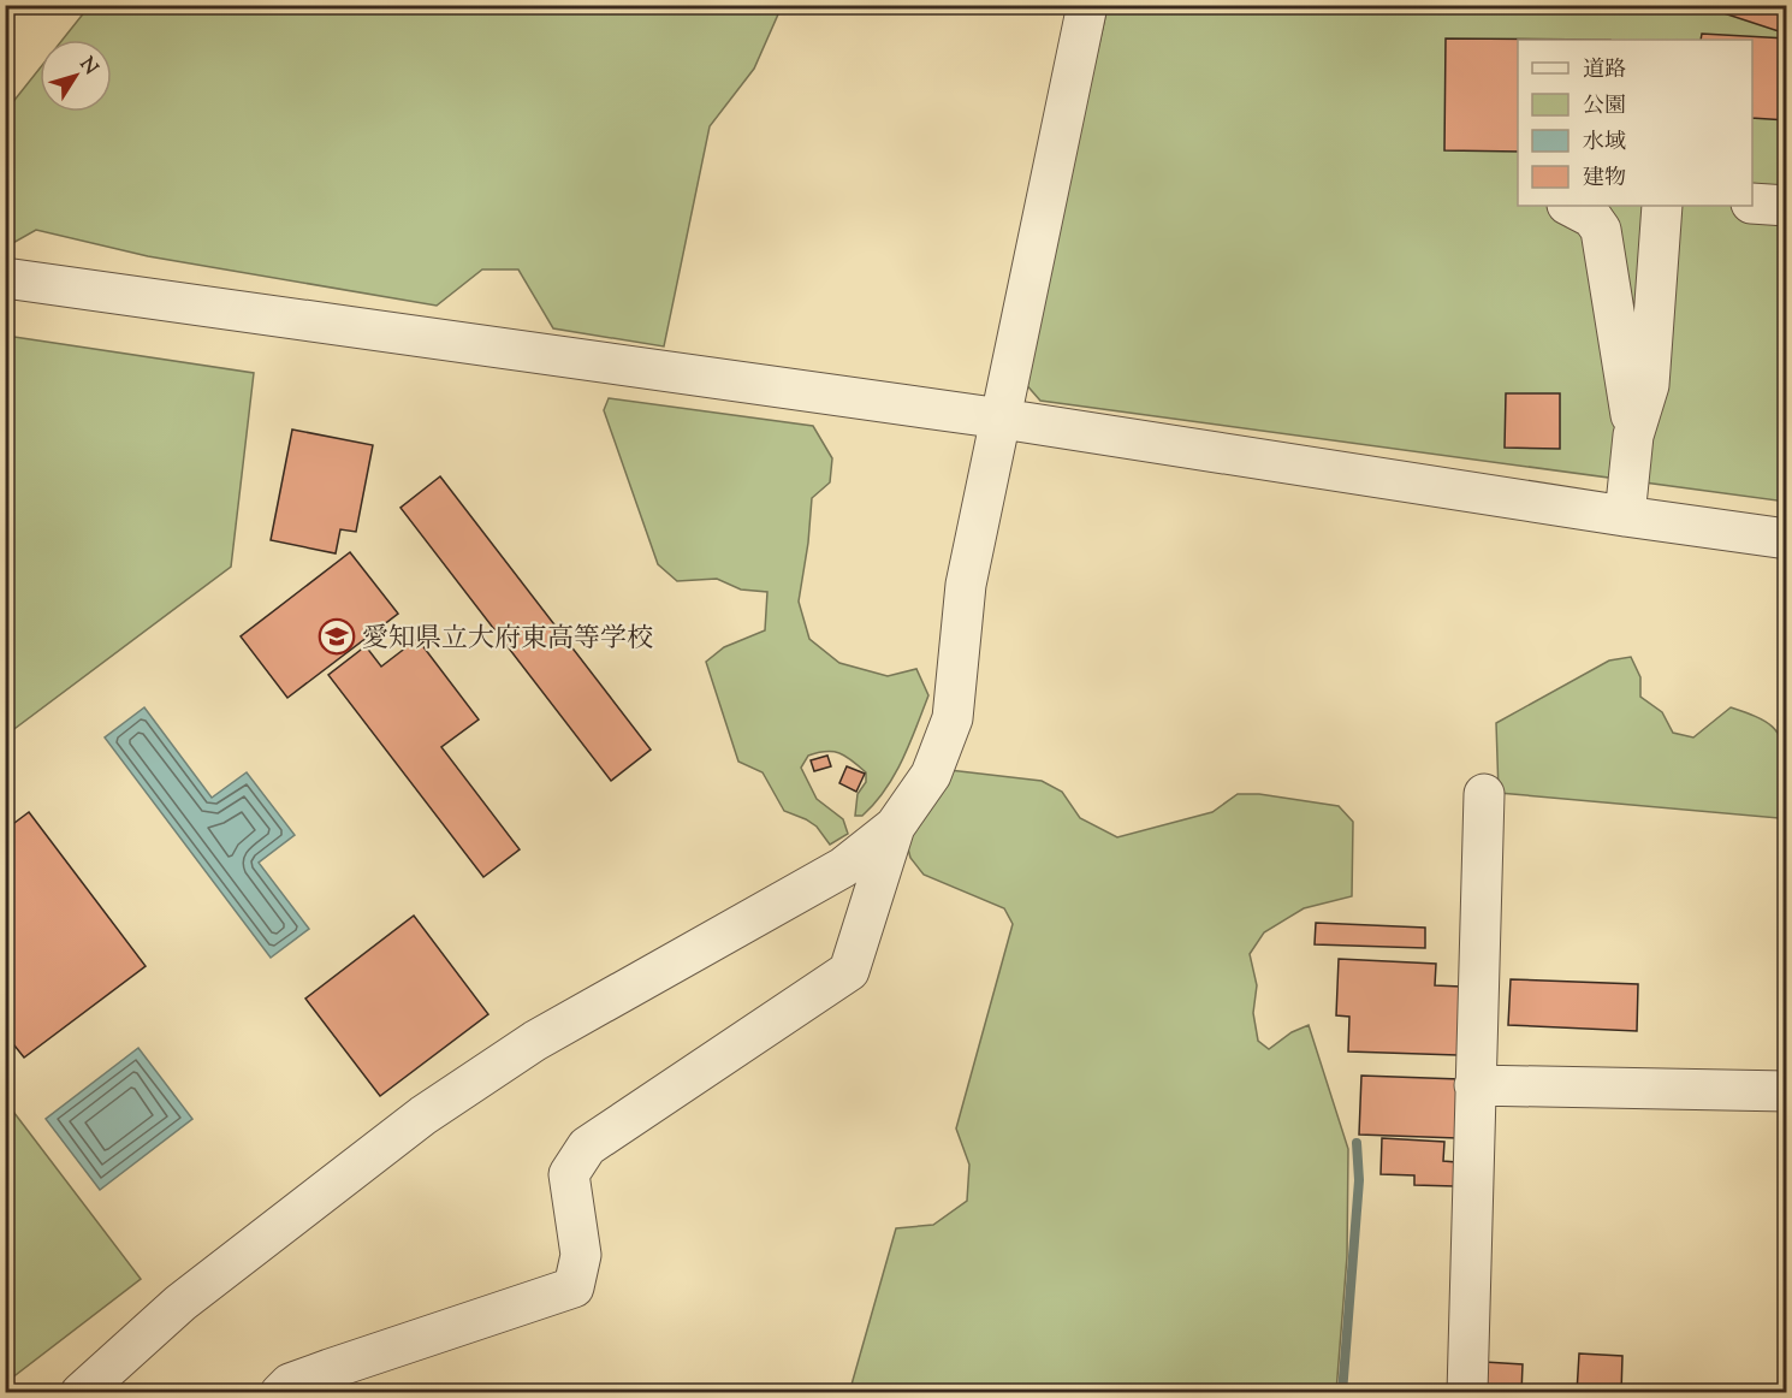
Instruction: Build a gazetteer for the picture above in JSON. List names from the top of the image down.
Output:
{
  "places": {
    "school or university": ["愛知県立大府東高等学校"]
  },
  "legend": [
    "道路",
    "公園",
    "水域",
    "建物"
  ],
  "north": "top right"
}
